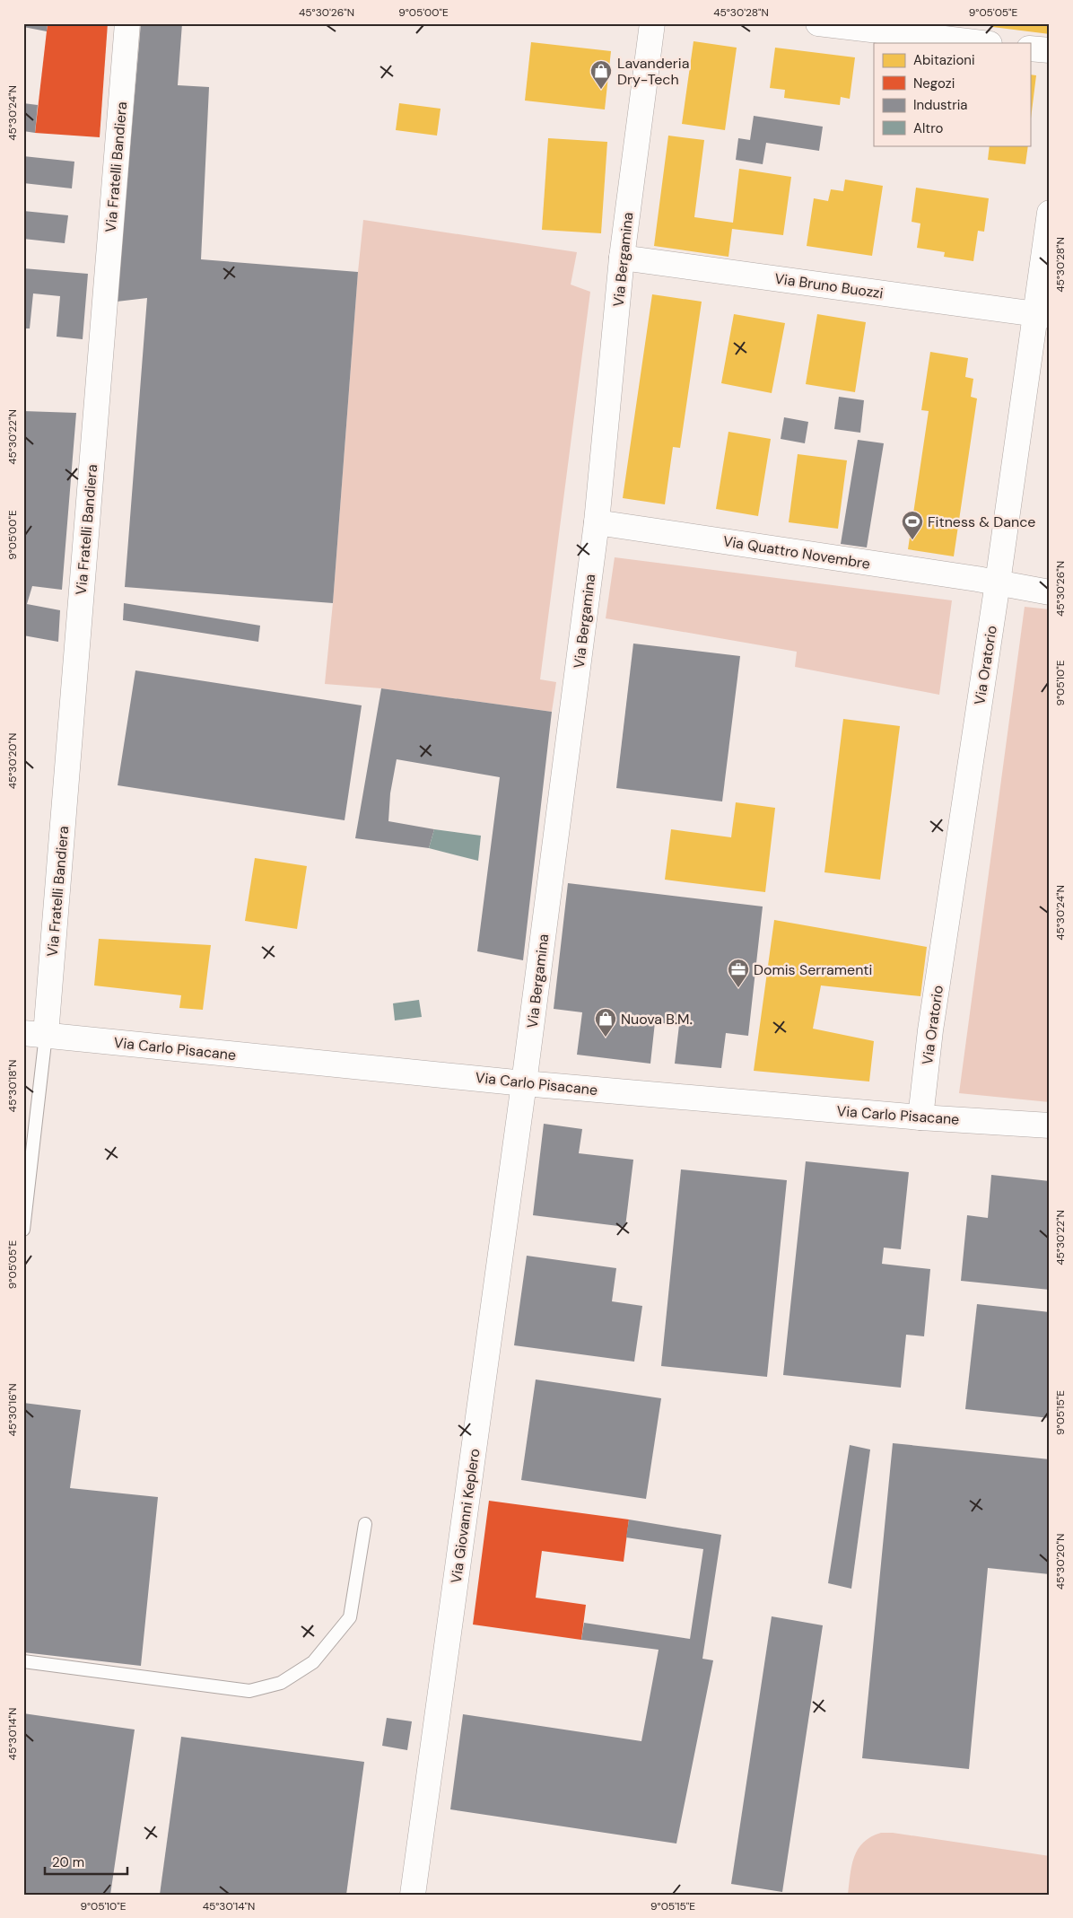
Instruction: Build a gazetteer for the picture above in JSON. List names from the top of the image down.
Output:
{
  "streets": {
    "street": [
      "Via Fratelli Bandiera",
      "Via Bergamina",
      "Via Bruno Buozzi",
      "Via Quattro Novembre",
      "Via Oratorio",
      "Via Carlo Pisacane",
      "Via Giovanni Keplero"
    ]
  },
  "crossings": [
    ["Via Fratelli Bandiera", "Via Carlo Pisacane"],
    ["Via Bergamina", "Via Bruno Buozzi"],
    ["Via Bergamina", "Via Quattro Novembre"],
    ["Via Bergamina", "Via Carlo Pisacane"],
    ["Via Bergamina", "Via Giovanni Keplero"],
    ["Via Bruno Buozzi", "Via Oratorio"],
    ["Via Quattro Novembre", "Via Oratorio"],
    ["Via Oratorio", "Via Carlo Pisacane"],
    ["Via Carlo Pisacane", "Via Giovanni Keplero"]
  ],
  "places": {
    "shop": ["Lavanderia Dry-Tech", "Nuova B.M."],
    "sports": ["Fitness & Dance"],
    "office": ["Domis Serramenti"]
  },
  "legend": [
    "Abitazioni",
    "Negozi",
    "Industria",
    "Altro"
  ],
  "scale_bar": "20 m",
  "coordinates": [
    "45°30'26\"N",
    "9°05'00\"E",
    "45°30'28\"N",
    "9°05'05\"E",
    "45°30'24\"N",
    "45°30'22\"N",
    "9°05'10\"E",
    "45°30'20\"N",
    "45°30'18\"N",
    "45°30'16\"N",
    "9°05'15\"E",
    "45°30'14\"N"
  ]
}
